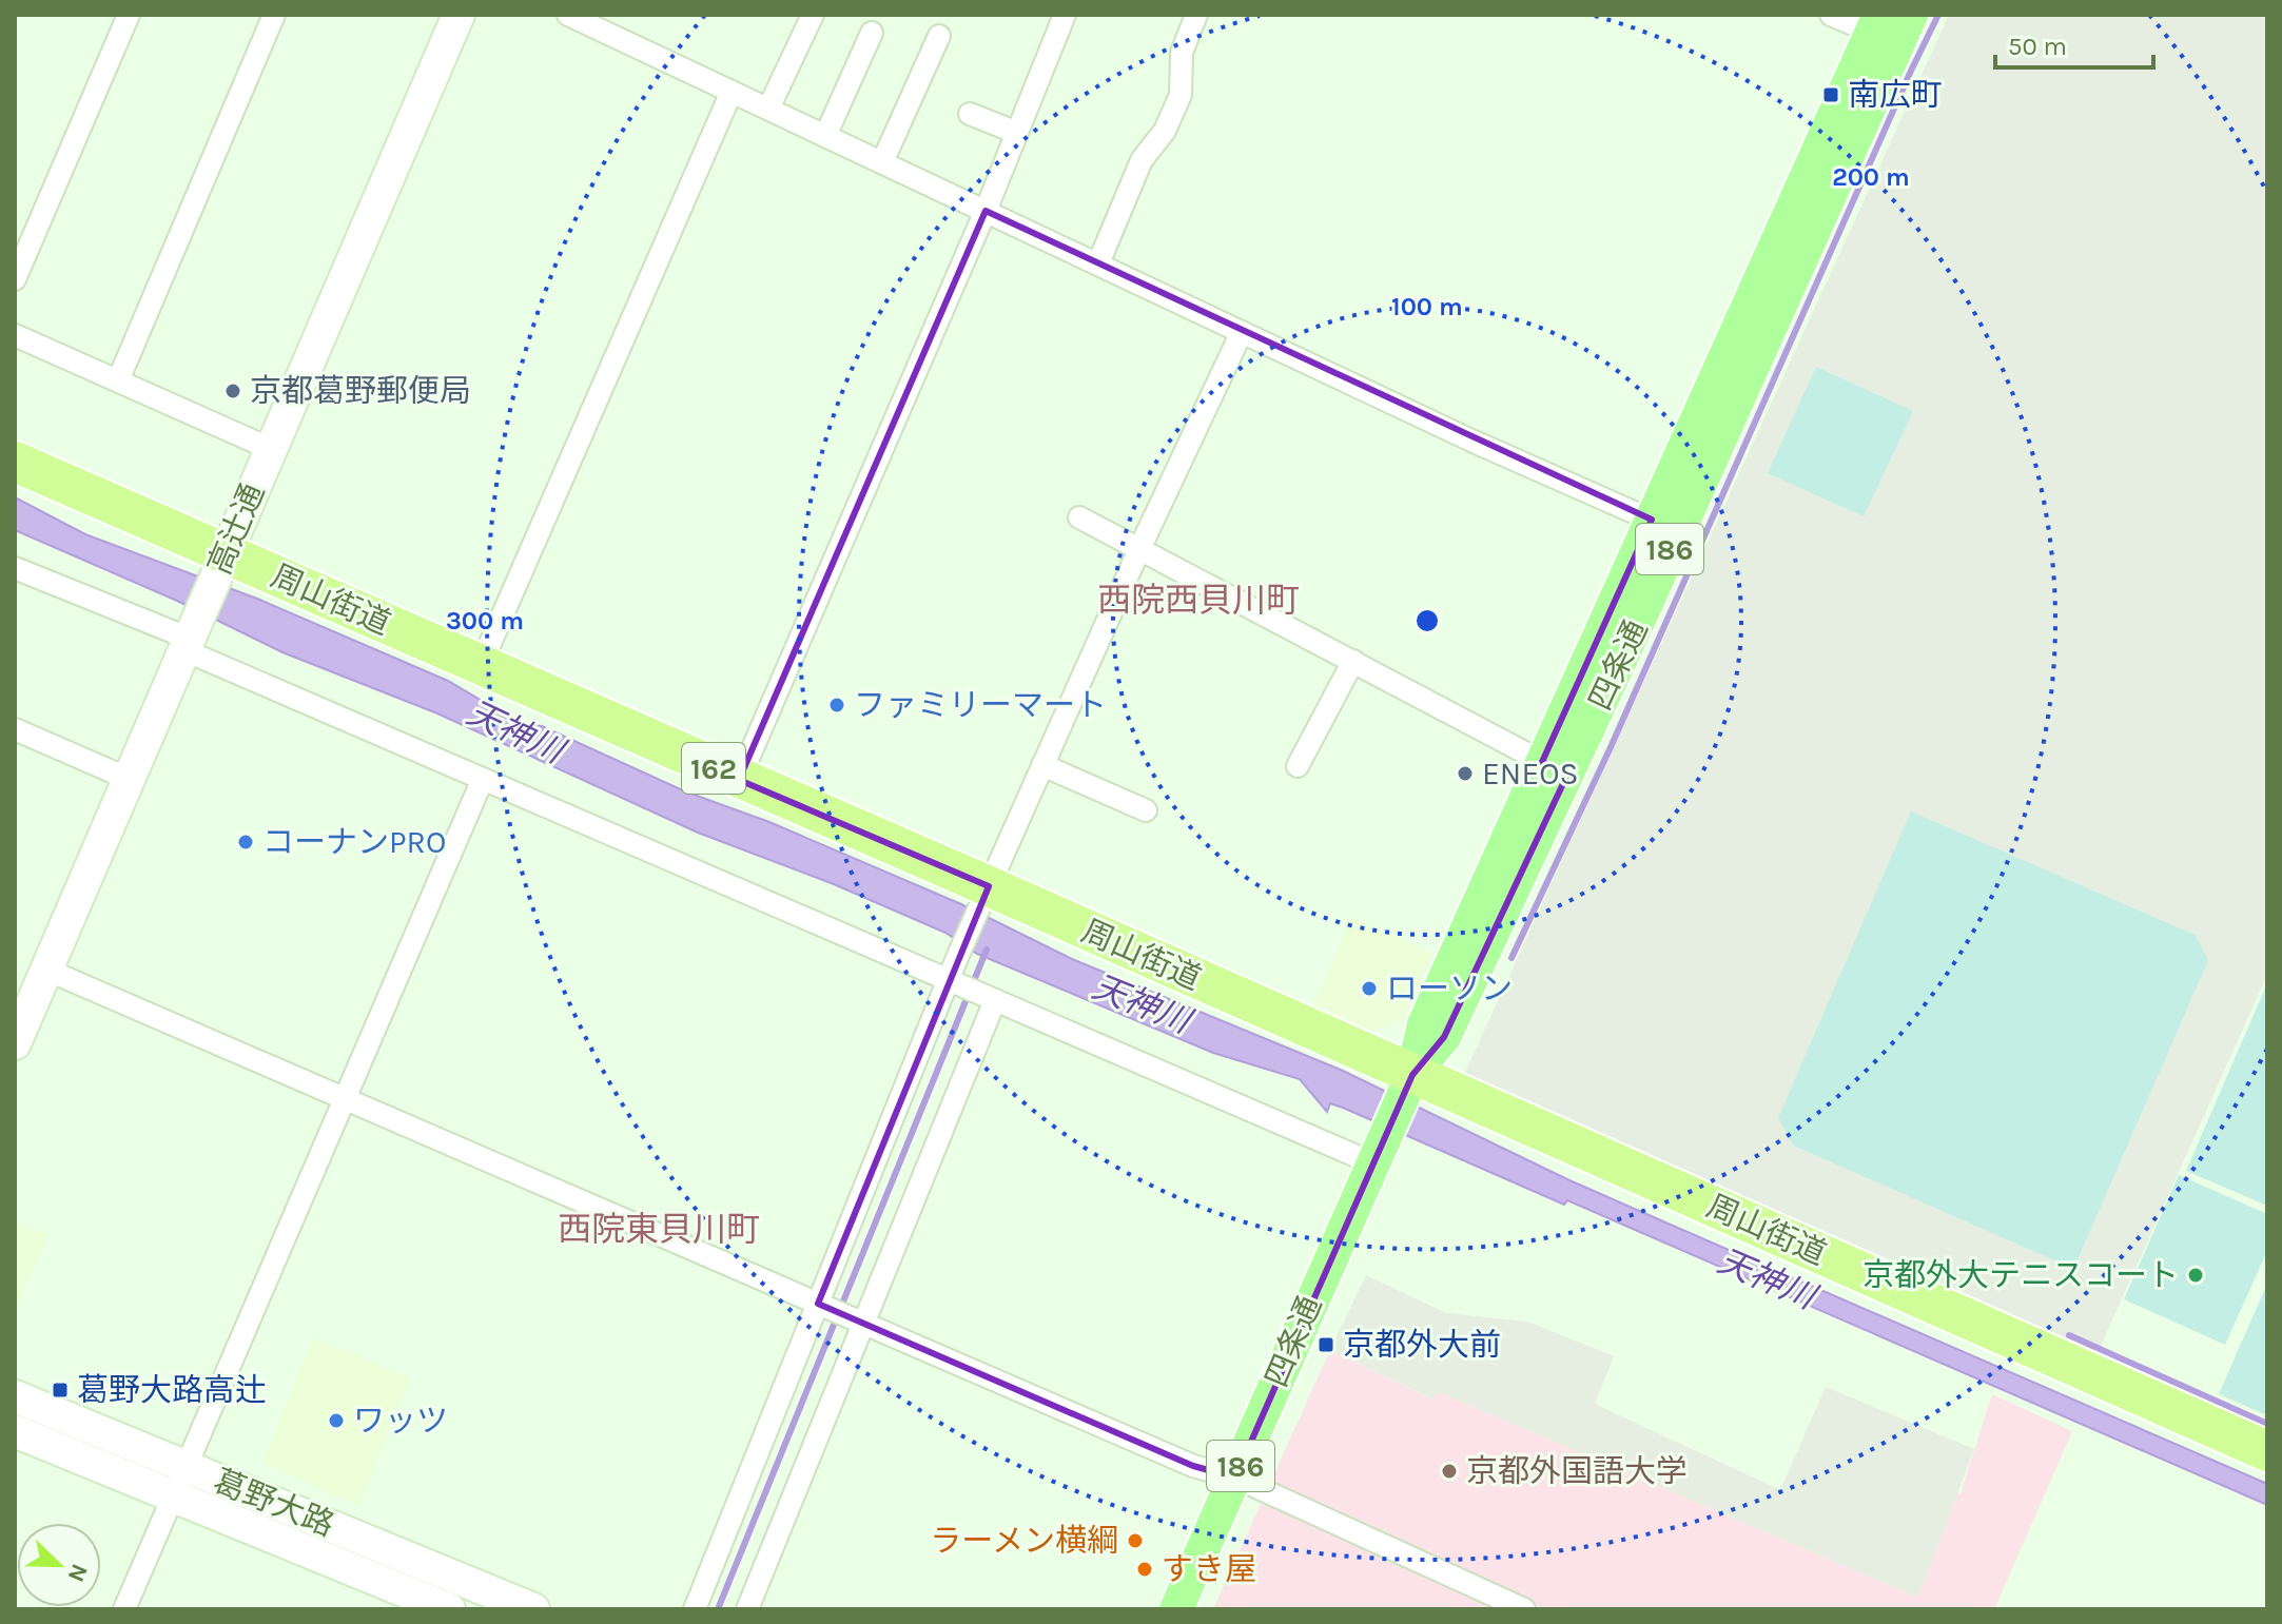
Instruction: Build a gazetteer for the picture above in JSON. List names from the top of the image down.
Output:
{
  "streets": {
    "highway": ["周山街道", "162"],
    "main road": ["186", "四条通"],
    "street": ["高辻通", "葛野大路"]
  },
  "crossings": [
    ["高辻通", "周山街道"],
    ["周山街道", "四条通"]
  ],
  "districts": ["西院西貝川町", "西院東貝川町"],
  "water": ["天神川"],
  "places": {
    "transit": ["南広町", "京都外大前", "葛野大路高辻"],
    "other": [
      "京都葛野郵便局",
      "ファミリーマート",
      "ENEOS",
      "コーナンPRO",
      "ローソン",
      "京都外大テニスコート",
      "ワッツ",
      "京都外国語大学",
      "ラーメン横綱",
      "すき屋"
    ]
  },
  "scale_bar": "50 m",
  "north": "bottom right",
  "rings": ["200 m", "100 m", "300 m"]
}
